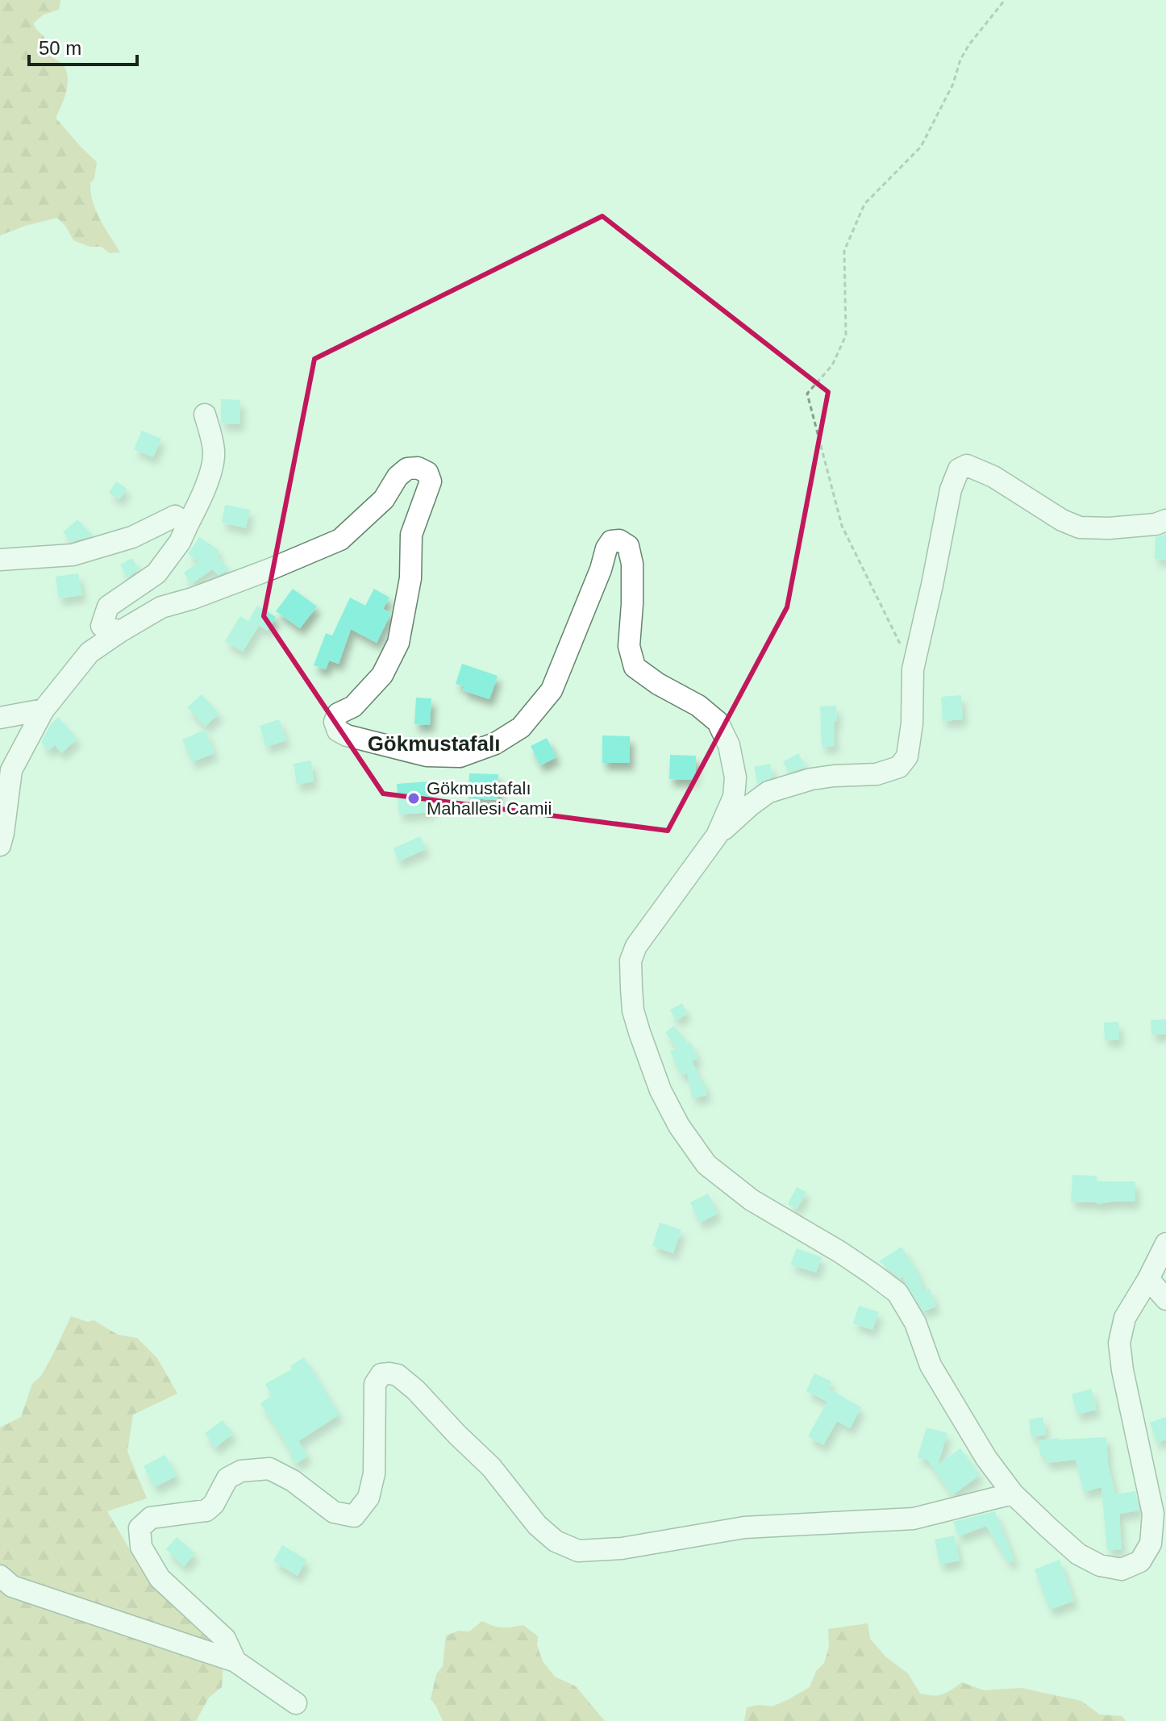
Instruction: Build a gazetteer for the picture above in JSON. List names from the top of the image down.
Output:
{
  "districts": ["Gökmustafalı"],
  "places": ["Gökmustafalı Mahallesi Camii"],
  "scale_bar": "50 m"
}
